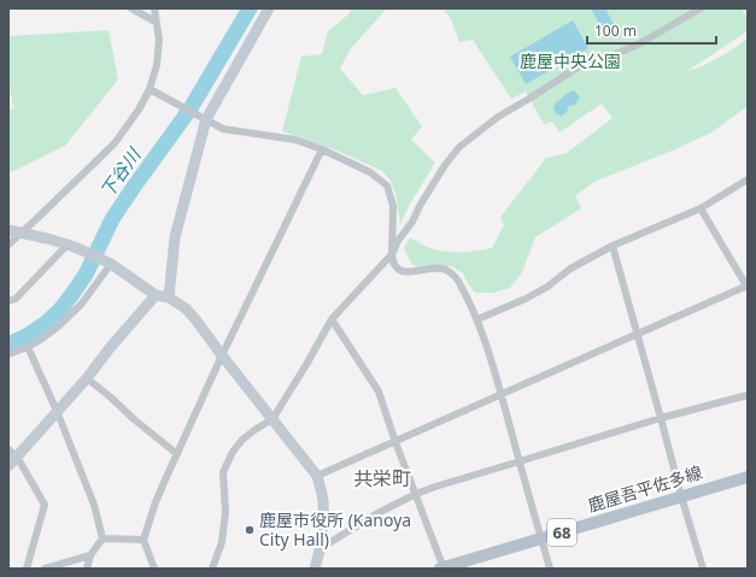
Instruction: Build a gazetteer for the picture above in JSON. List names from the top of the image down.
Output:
{
  "streets": {
    "main road": ["鹿屋吾平佐多線", "68"]
  },
  "districts": ["共栄町"],
  "water": ["下谷川"],
  "parks": ["鹿屋中央公園"],
  "places": ["鹿屋市役所 (Kanoya City Hall)"],
  "scale_bar": "100 m"
}
